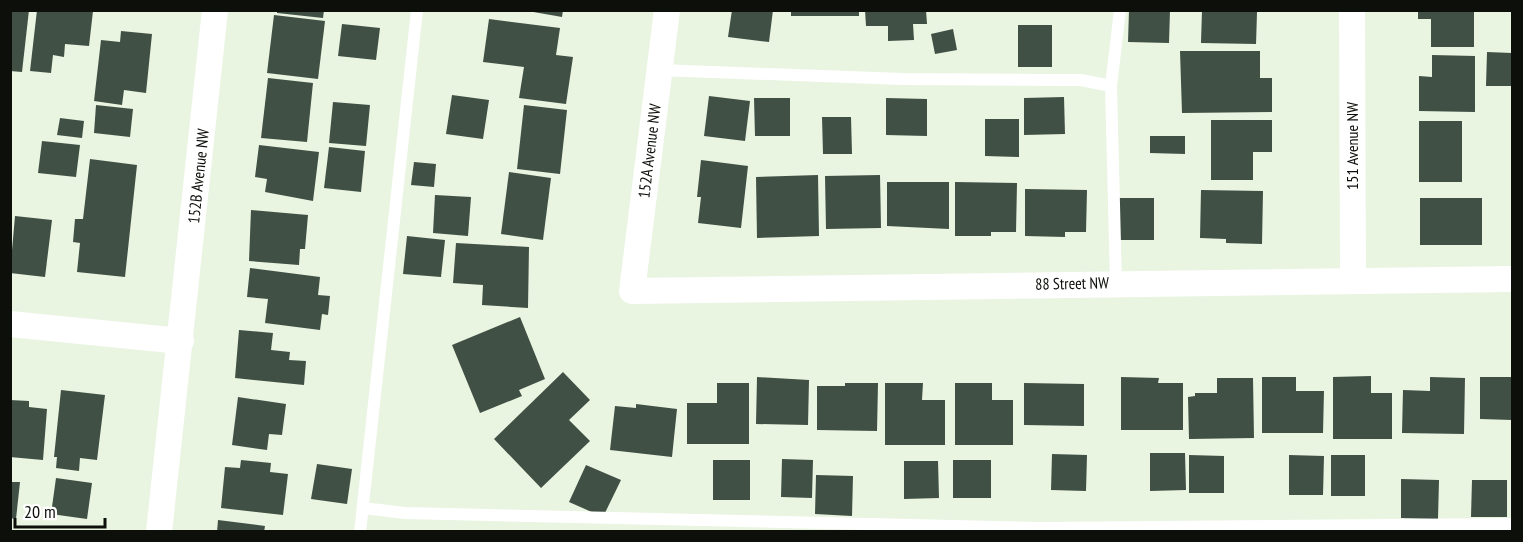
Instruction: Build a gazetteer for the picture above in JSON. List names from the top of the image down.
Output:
{
  "streets": {
    "street": [
      "151 Avenue NW",
      "152A Avenue NW",
      "152B Avenue NW",
      "88 Street NW"
    ]
  },
  "crossings": [
    ["151 Avenue NW", "88 Street NW"],
    ["152A Avenue NW", "88 Street NW"]
  ],
  "scale_bar": "20 m"
}
